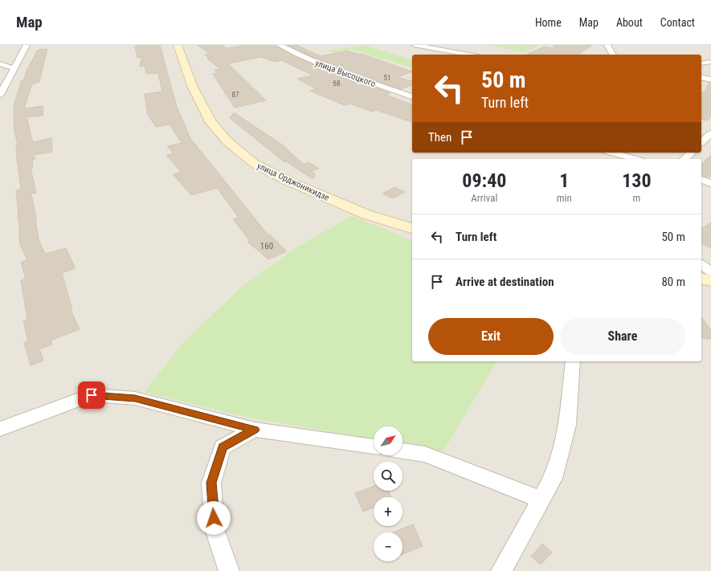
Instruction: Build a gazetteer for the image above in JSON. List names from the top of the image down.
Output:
{
  "streets": {
    "main road": ["улица Орджоникидзе"],
    "street": ["улица Высоцкого"]
  },
  "house_numbers": [
    "51",
    "68",
    "87",
    "160"
  ],
  "north": "top right",
  "page": {
    "header": "Map",
    "nav": [
      "Home",
      "Map",
      "About",
      "Contact"
    ],
    "turn": ["50 m", "Turn left"],
    "then": "Then",
    "eta": [
      "09:40",
      "Arrival",
      "1",
      "min",
      "130",
      "m"
    ],
    "list": [
      {
        "name": "Turn left",
        "value": "50 m"
      },
      {
        "name": "Arrive at destination",
        "value": "80 m"
      }
    ],
    "buttons": ["Exit", "Share"],
    "map_buttons": ["+", "−"]
  }
}
